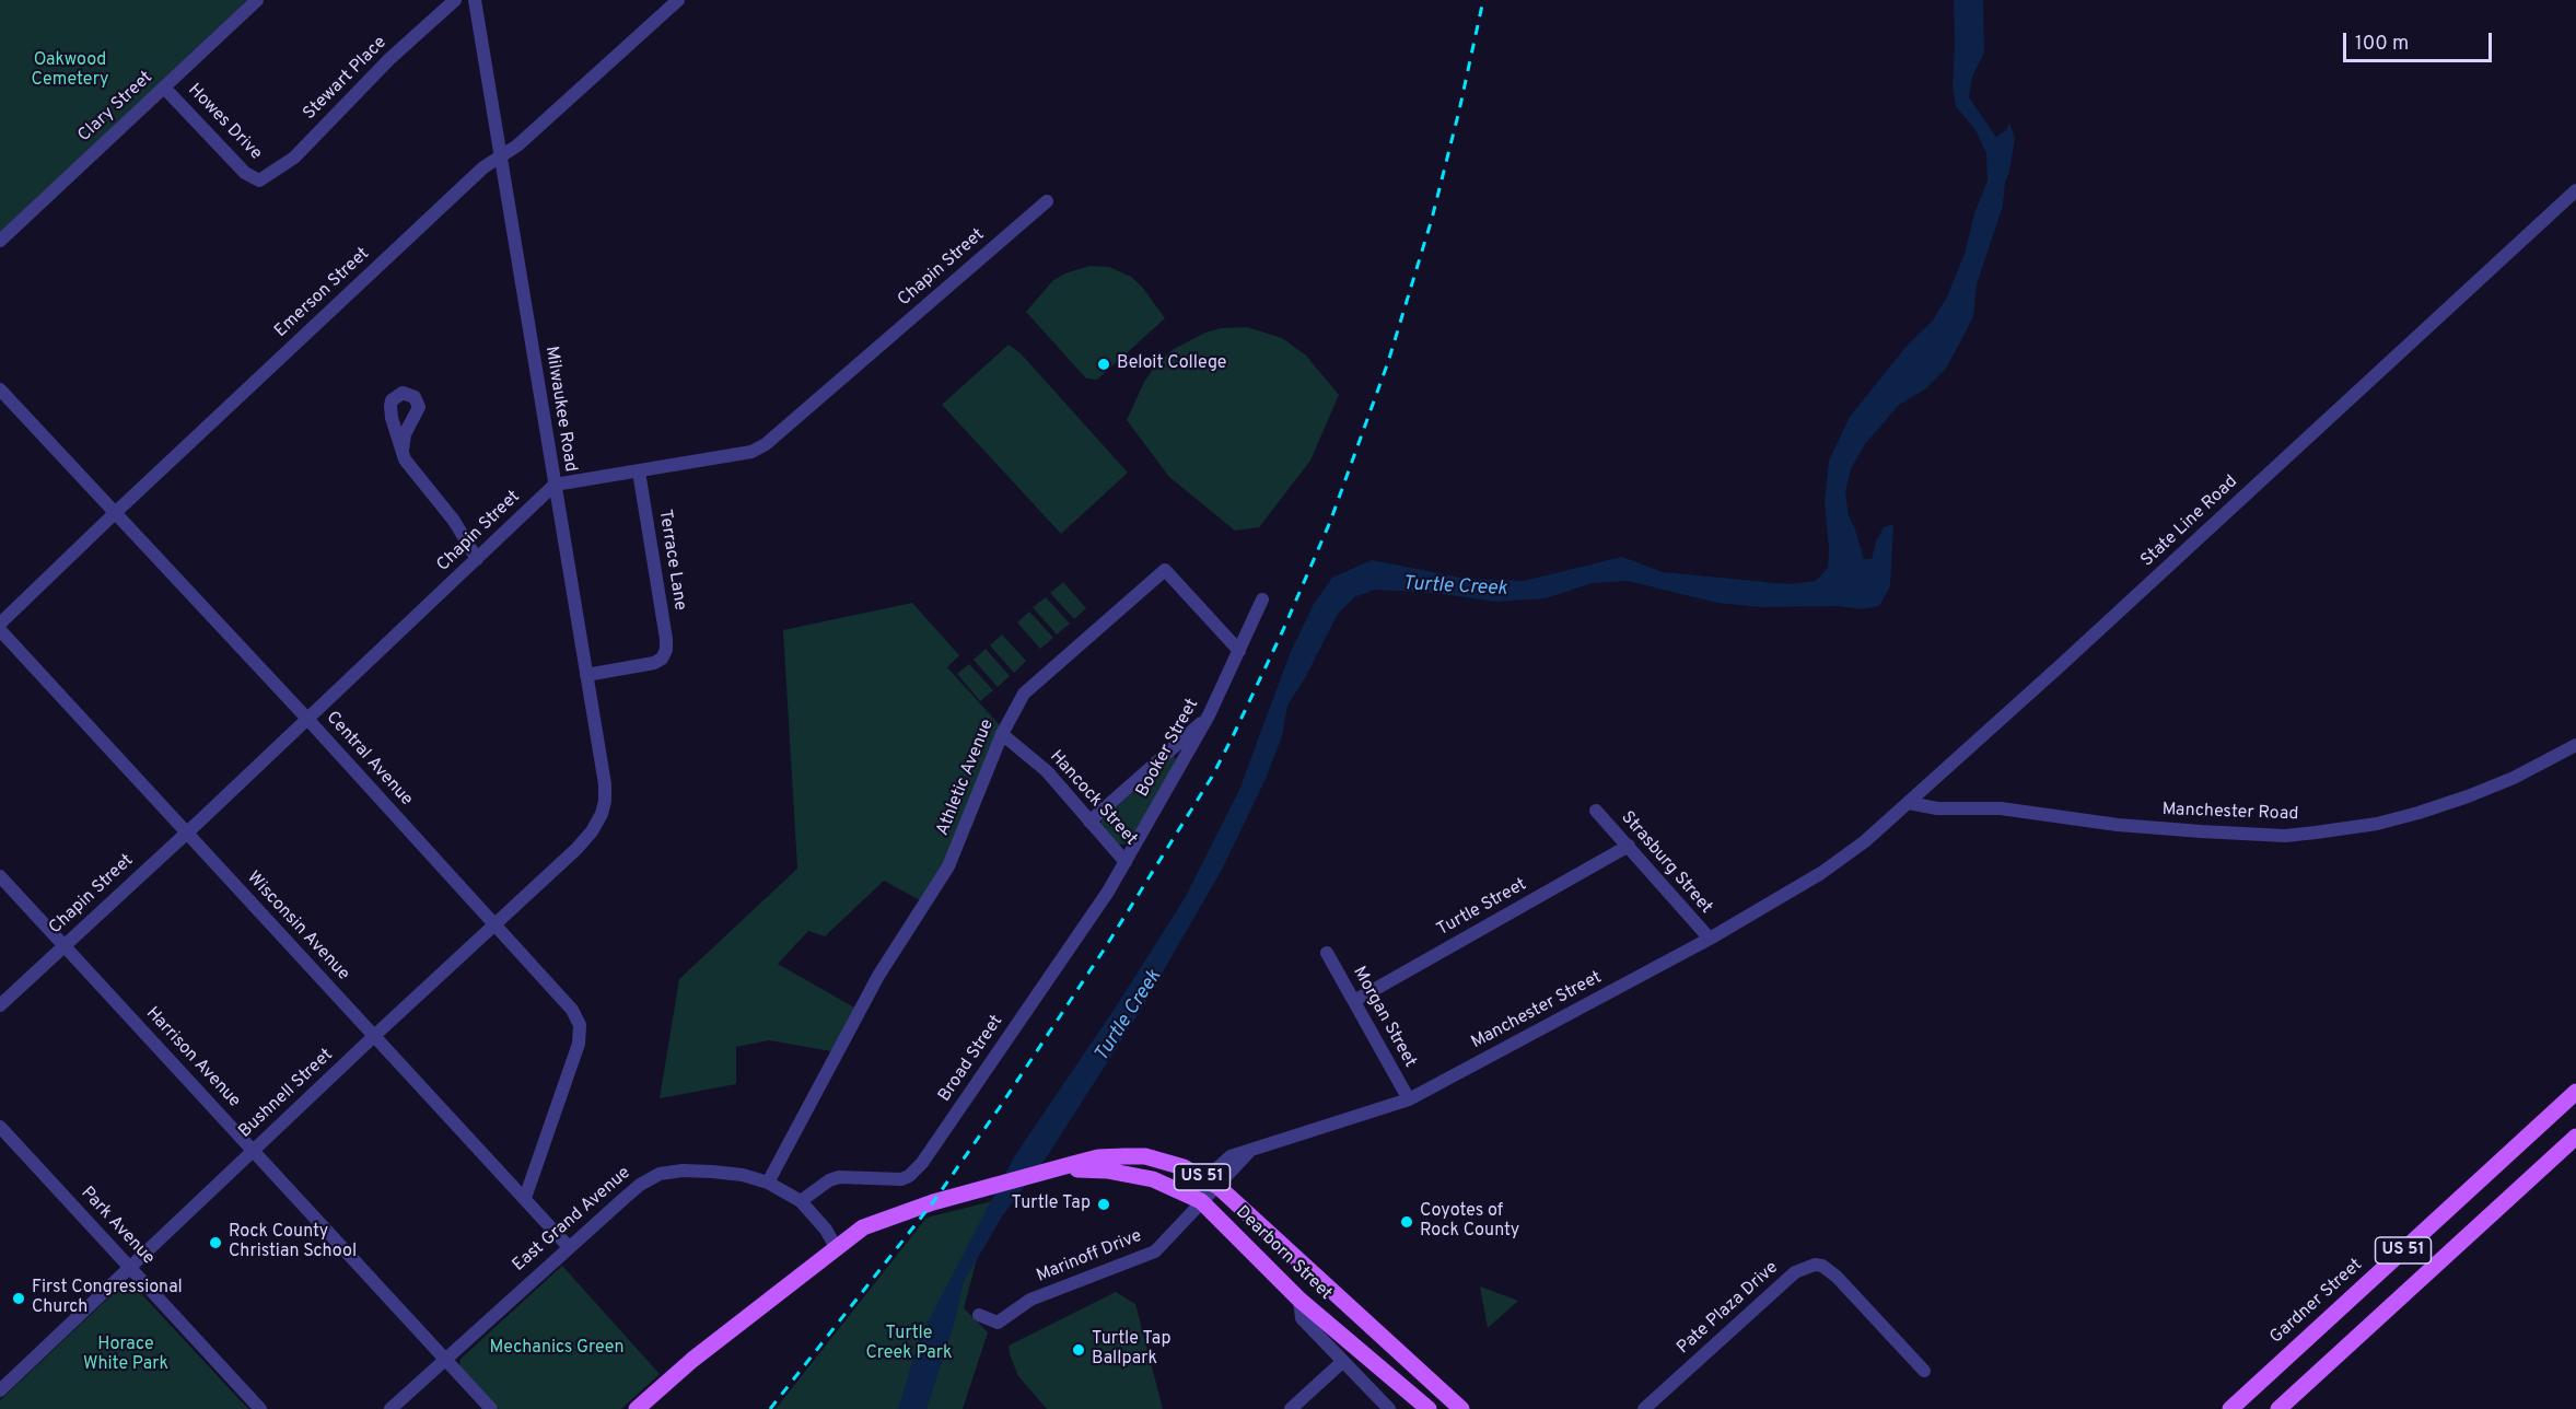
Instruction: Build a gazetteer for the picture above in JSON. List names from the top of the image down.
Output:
{
  "streets": {
    "main road": ["US 51", "Dearborn Street", "Gardner Street"],
    "street": [
      "Stewart Place",
      "Clary Street",
      "Howes Drive",
      "Chapin Street",
      "Emerson Street",
      "Milwaukee Road",
      "State Line Road",
      "Terrace Lane",
      "Booker Street",
      "Central Avenue",
      "Athletic Avenue",
      "Hancock Street",
      "Manchester Road",
      "Strasburg Street",
      "Turtle Street",
      "Wisconsin Avenue",
      "Manchester Street",
      "Morgan Street",
      "Harrison Avenue",
      "Broad Street",
      "Bushnell Street",
      "East Grand Avenue",
      "Park Avenue",
      "Marinoff Drive",
      "Pate Plaza Drive"
    ]
  },
  "crossings": [
    ["Stewart Place", "Howes Drive"],
    ["Clary Street", "Howes Drive"],
    ["Chapin Street", "Milwaukee Road"],
    ["Chapin Street", "Terrace Lane"],
    ["Chapin Street", "Central Avenue"],
    ["Chapin Street", "Wisconsin Avenue"],
    ["Chapin Street", "Harrison Avenue"],
    ["Emerson Street", "Milwaukee Road"],
    ["Emerson Street", "Central Avenue"],
    ["Milwaukee Road", "Terrace Lane"],
    ["Milwaukee Road", "Bushnell Street"],
    ["State Line Road", "Manchester Road"],
    ["State Line Road", "Manchester Street"],
    ["Booker Street", "Athletic Avenue"],
    ["Booker Street", "Hancock Street"],
    ["Booker Street", "Broad Street"],
    ["Central Avenue", "Wisconsin Avenue"],
    ["Central Avenue", "Bushnell Street"],
    ["Athletic Avenue", "Hancock Street"],
    ["Athletic Avenue", "East Grand Avenue"],
    ["Hancock Street", "Broad Street"],
    ["Strasburg Street", "Turtle Street"],
    ["Strasburg Street", "Manchester Street"],
    ["Turtle Street", "Morgan Street"],
    ["Wisconsin Avenue", "Bushnell Street"],
    ["Wisconsin Avenue", "East Grand Avenue"],
    ["Manchester Street", "Morgan Street"],
    ["Manchester Street", "Dearborn Street"],
    ["Manchester Street", "Marinoff Drive"],
    ["Harrison Avenue", "Bushnell Street"],
    ["Harrison Avenue", "East Grand Avenue"],
    ["Broad Street", "East Grand Avenue"],
    ["Bushnell Street", "Park Avenue"],
    ["US 51", "East Grand Avenue"],
    ["US 51", "Dearborn Street"],
    ["Dearborn Street", "Marinoff Drive"]
  ],
  "water": ["Turtle Creek"],
  "parks": [
    "Oakwood Cemetery",
    "Turtle Creek Park",
    "Horace White Park",
    "Mechanics Green"
  ],
  "places": [
    "Beloit College",
    "Turtle Tap",
    "Coyotes of Rock County",
    "Rock County Christian School",
    "First Congressional Church",
    "Turtle Tap Ballpark"
  ],
  "scale_bar": "100 m"
}
